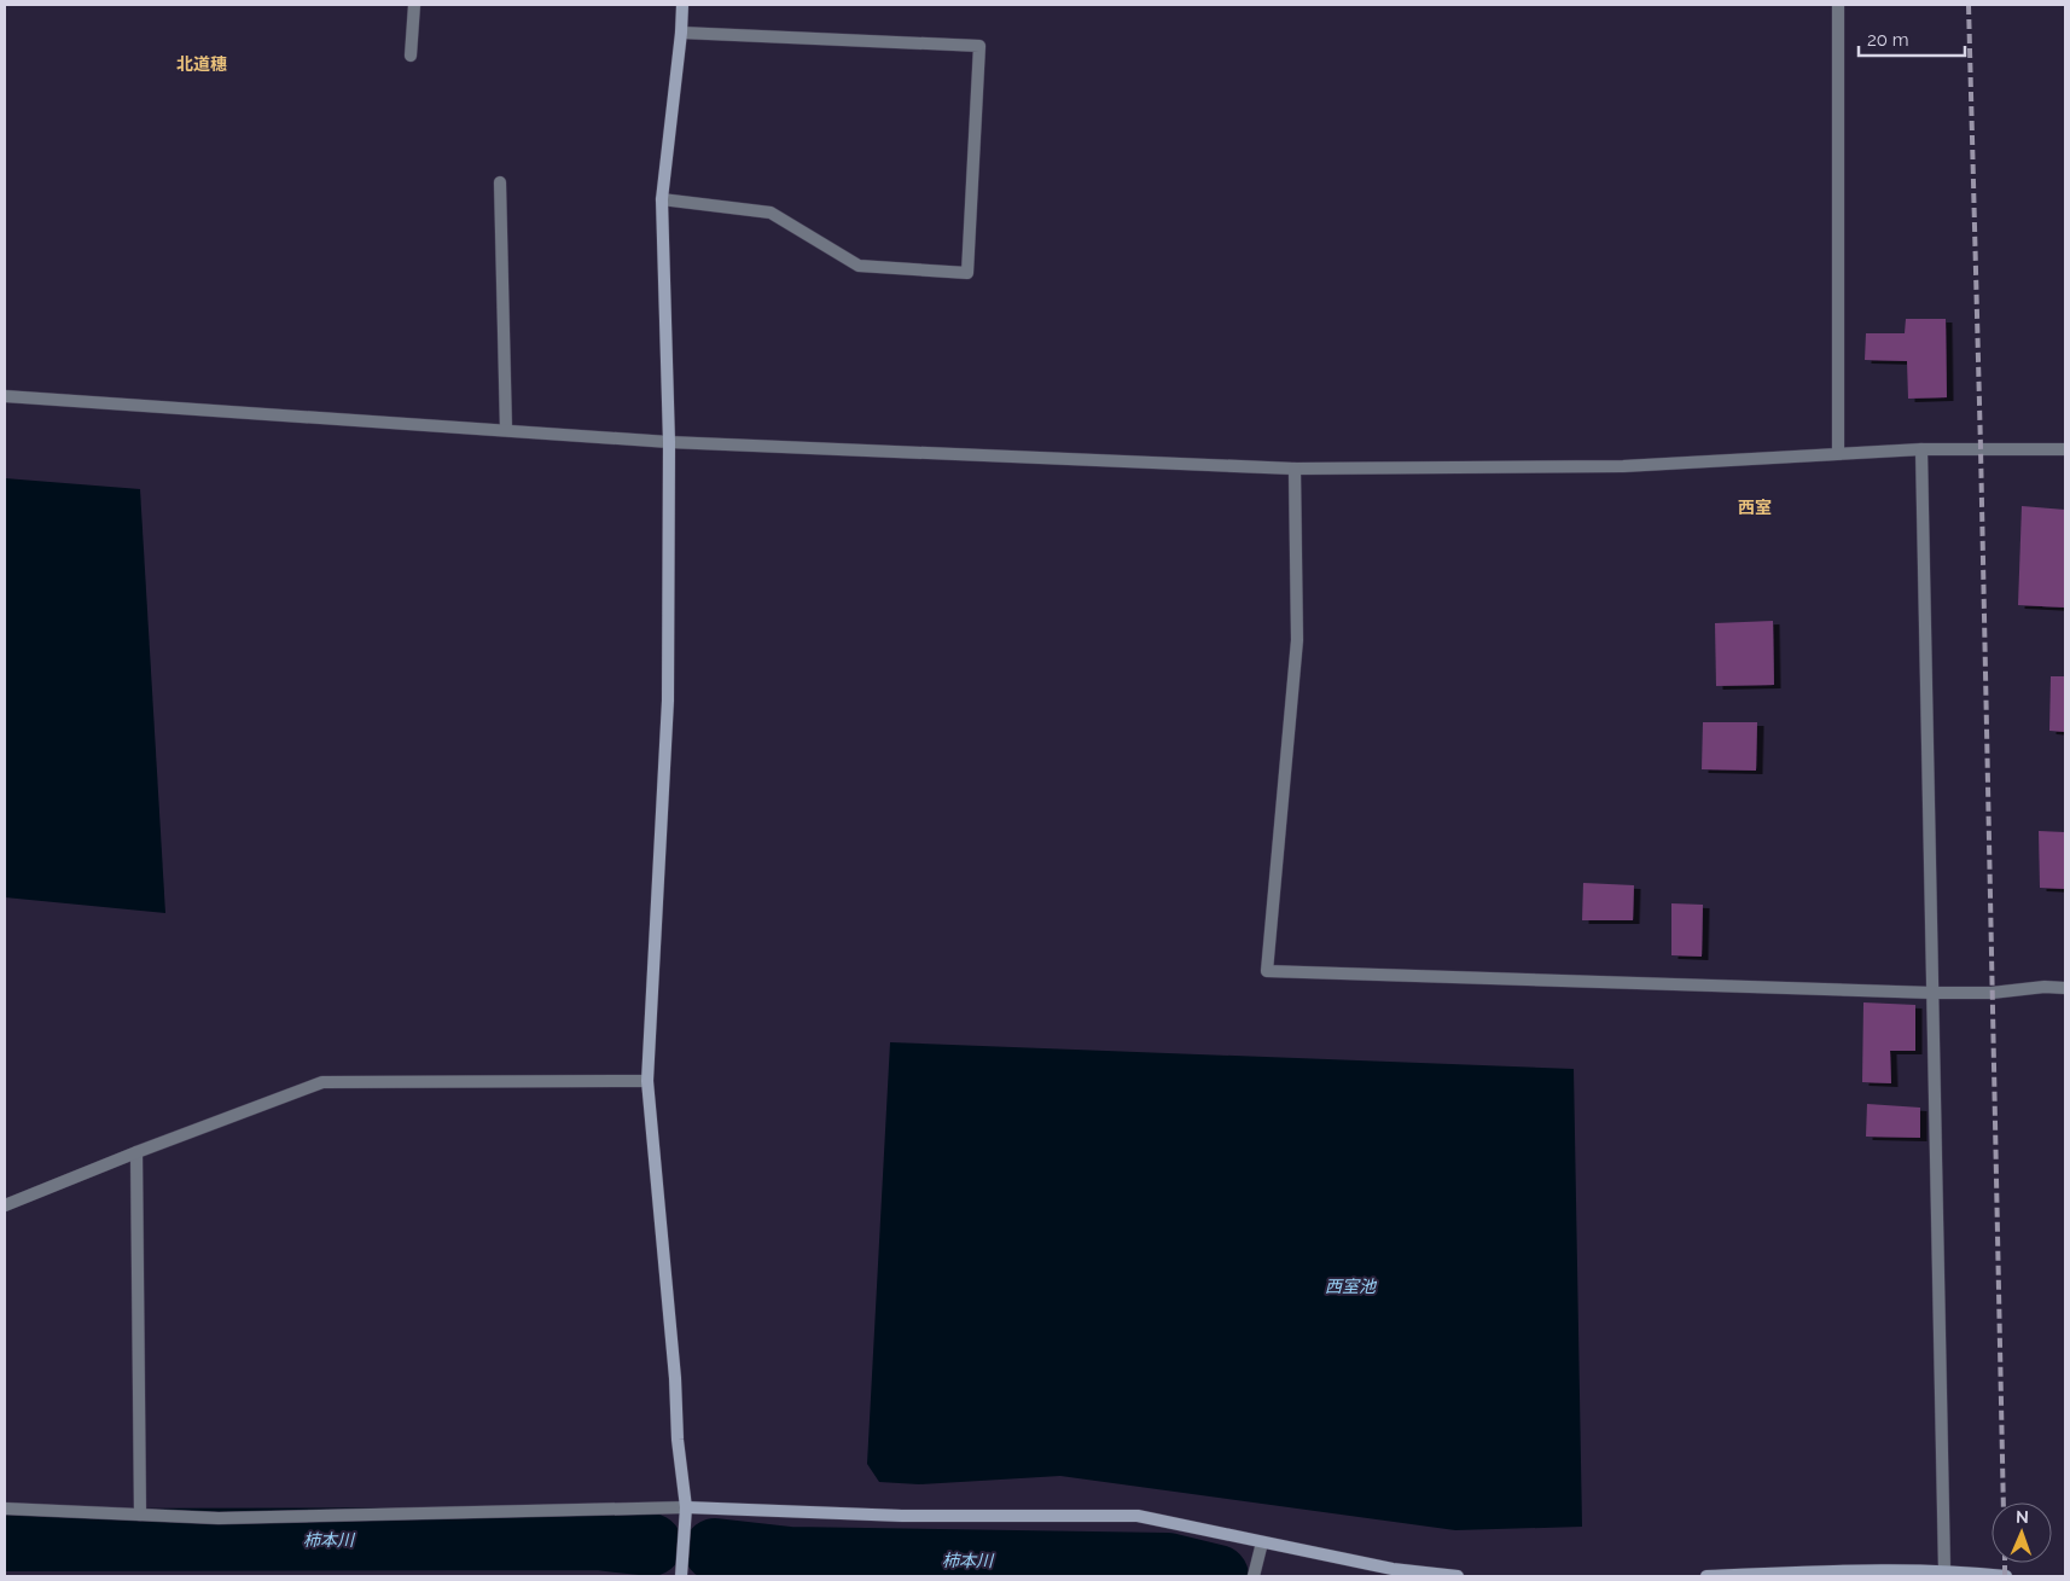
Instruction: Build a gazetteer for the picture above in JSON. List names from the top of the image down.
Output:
{
  "districts": ["北道穗", "西室"],
  "water": ["西室池", "柿本川"],
  "scale_bar": "20 m",
  "north": "top"
}
